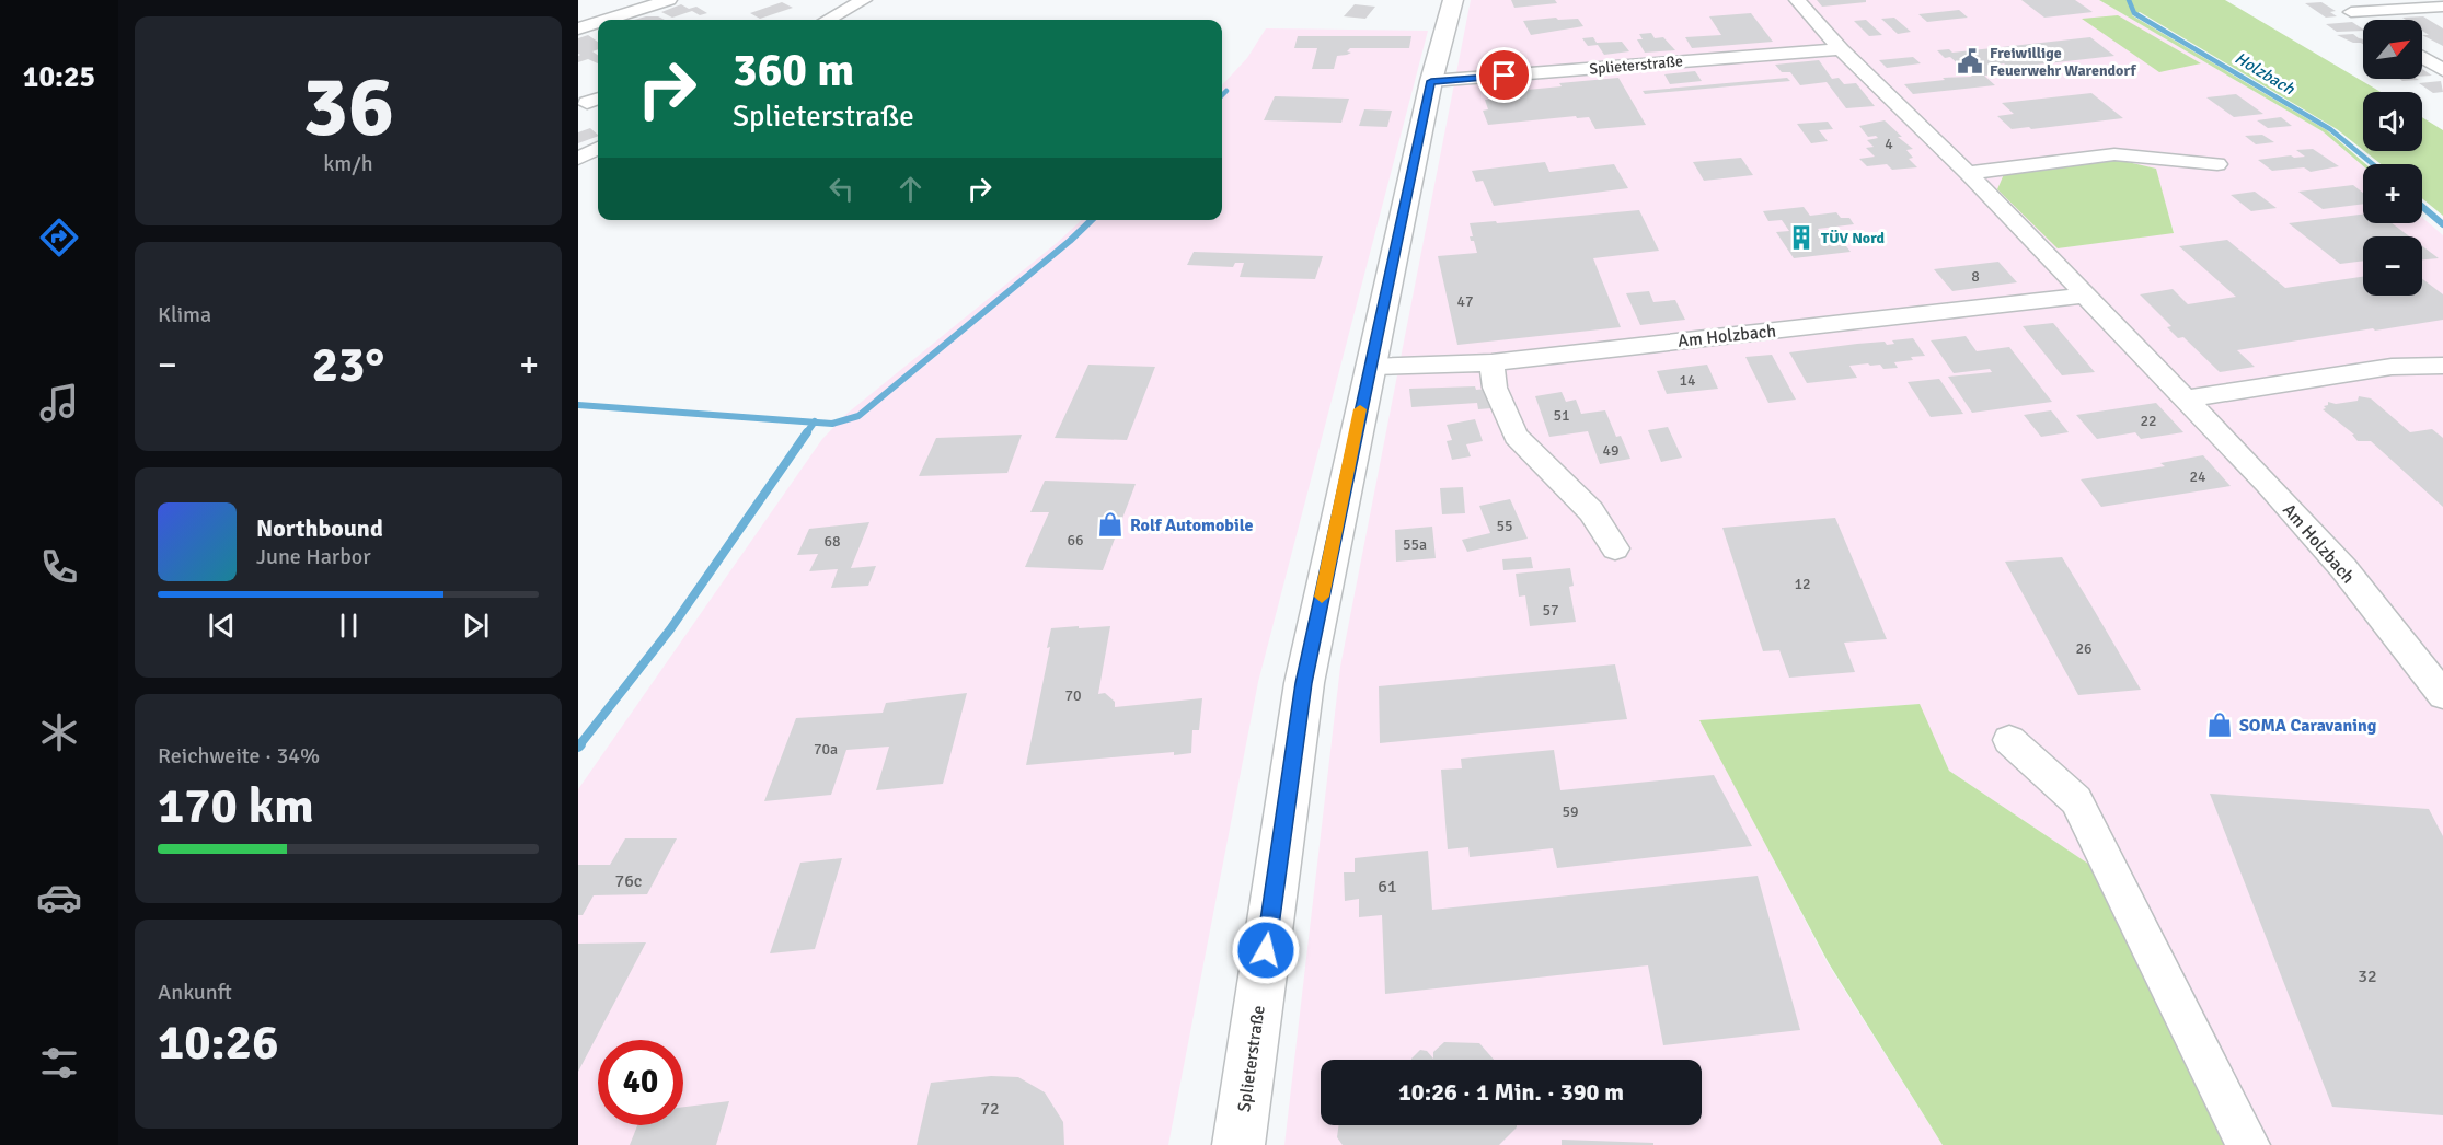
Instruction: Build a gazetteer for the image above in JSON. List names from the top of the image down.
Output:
{
  "streets": {
    "street": ["Splieterstraße", "Am Holzbach"]
  },
  "crossings": [
    ["Splieterstraße", "Am Holzbach"]
  ],
  "water": ["Holzbach"],
  "places": {
    "public building": ["Freiwillige Feuerwehr Warendorf"],
    "building": ["TÜV Nord"],
    "shop": ["Rolf Automobile", "SOMA Caravaning"]
  },
  "house_numbers": [
    "4",
    "8",
    "47",
    "14",
    "51",
    "22",
    "49",
    "24",
    "55",
    "66",
    "68",
    "55a",
    "12",
    "57",
    "26",
    "70",
    "70a",
    "59",
    "76c",
    "61",
    "32",
    "72"
  ],
  "north": "top right",
  "page": {
    "tabs": "10:25",
    "tile": [
      ["36", "km/h"],
      "Klima",
      ["Reichweite · 34%", "170 km"],
      ["Ankunft", "10:26"]
    ],
    "map_buttons": ["+", "−"],
    "turn": ["360 m", "Splieterstraße"],
    "heat": ["−", "23°", "+"],
    "song": ["Northbound", "June Harbor"],
    "limit": "40",
    "trip": "10:26 · 1 Min. · 390 m"
  }
}
